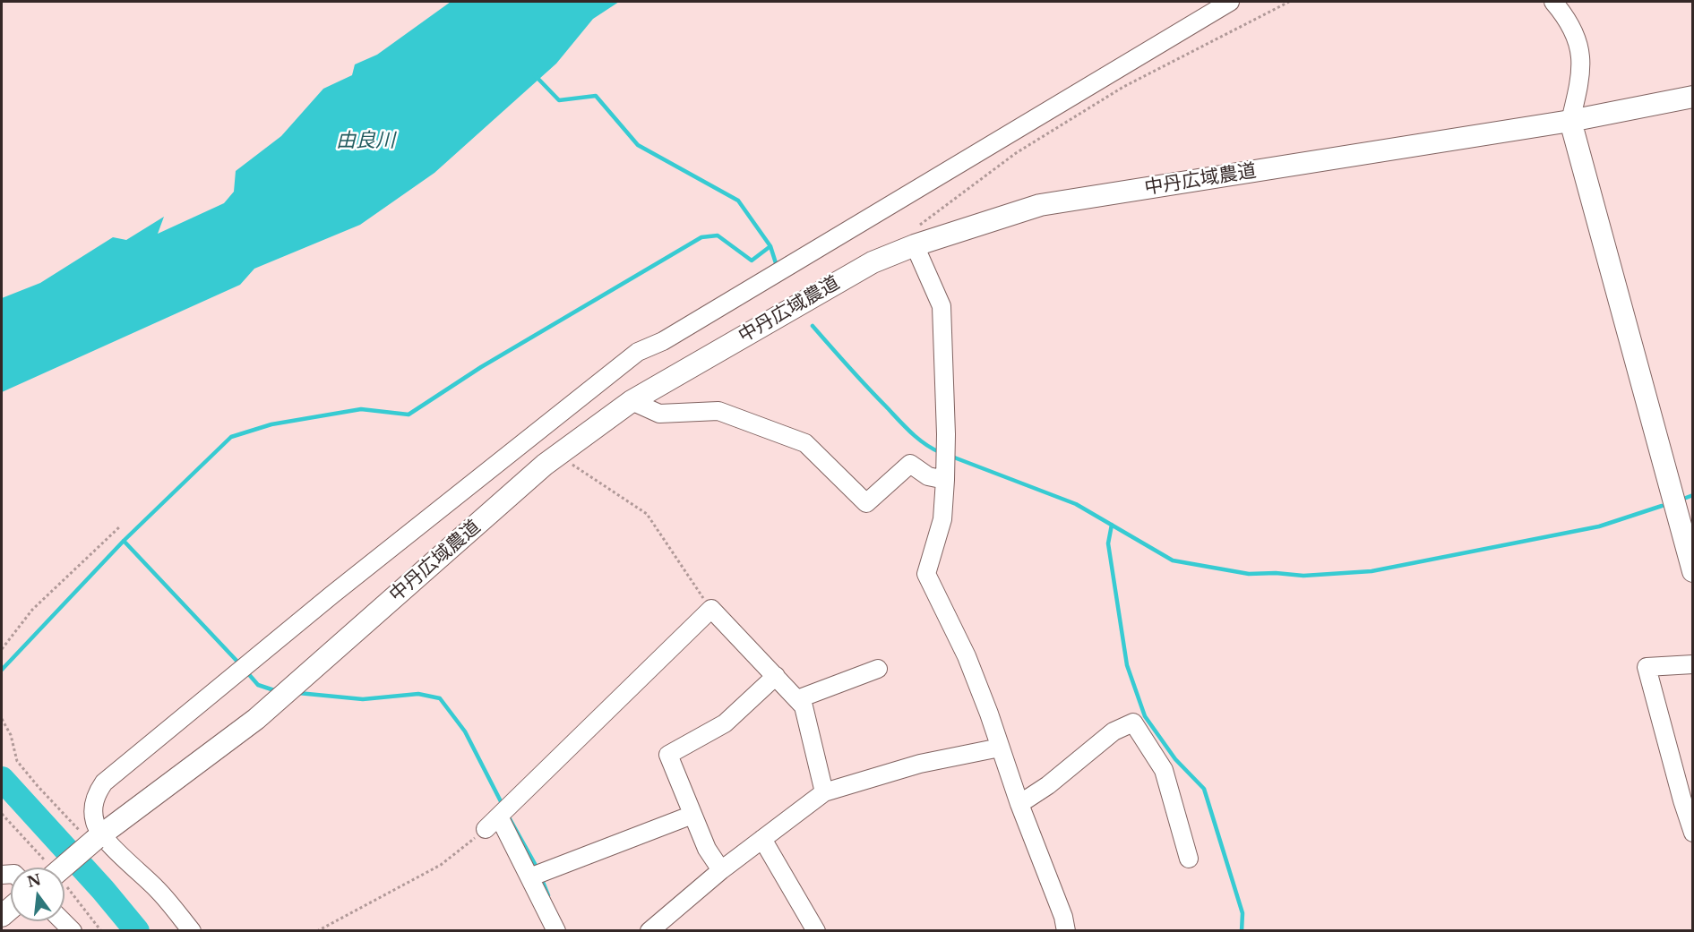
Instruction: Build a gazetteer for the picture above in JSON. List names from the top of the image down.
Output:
{
  "streets": {
    "street": ["中丹広域農道"]
  },
  "water": ["由良川"],
  "north": "top"
}
